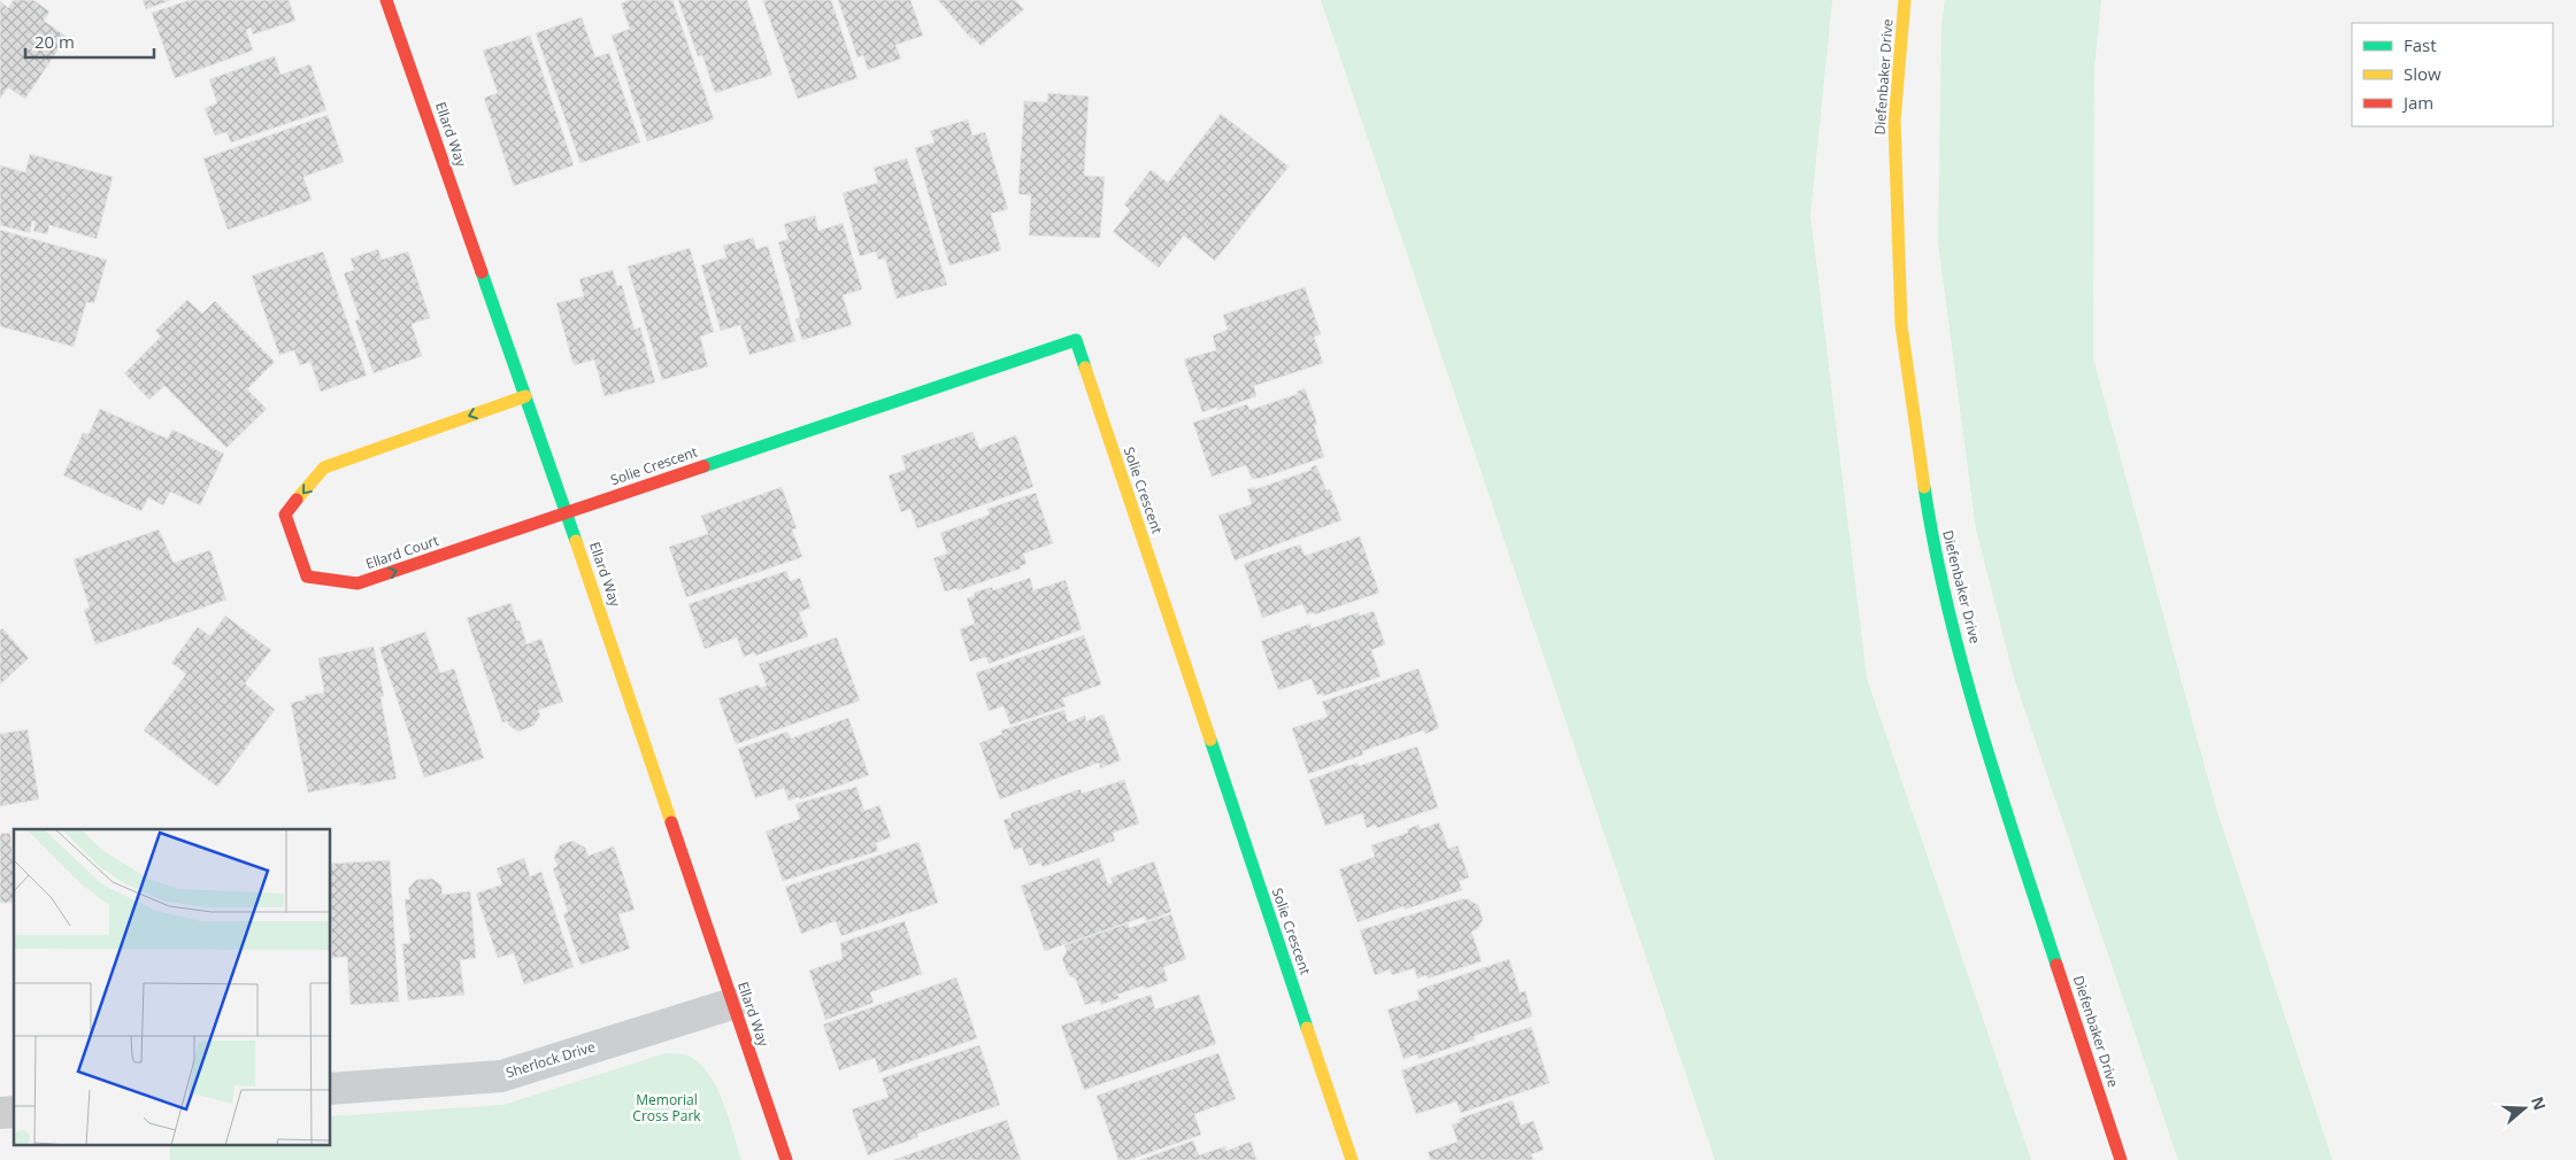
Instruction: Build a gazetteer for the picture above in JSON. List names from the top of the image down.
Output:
{
  "streets": {
    "street": [
      "Diefenbaker Drive",
      "Ellard Way",
      "Solie Crescent",
      "Ellard Court",
      "Sherlock Drive"
    ]
  },
  "crossings": [
    ["Ellard Way", "Solie Crescent"],
    ["Ellard Way", "Ellard Court"],
    ["Ellard Way", "Sherlock Drive"],
    ["Solie Crescent", "Ellard Court"]
  ],
  "parks": ["Memorial Cross Park"],
  "legend": ["Fast", "Slow", "Jam"],
  "scale_bar": "20 m",
  "north": "right"
}
